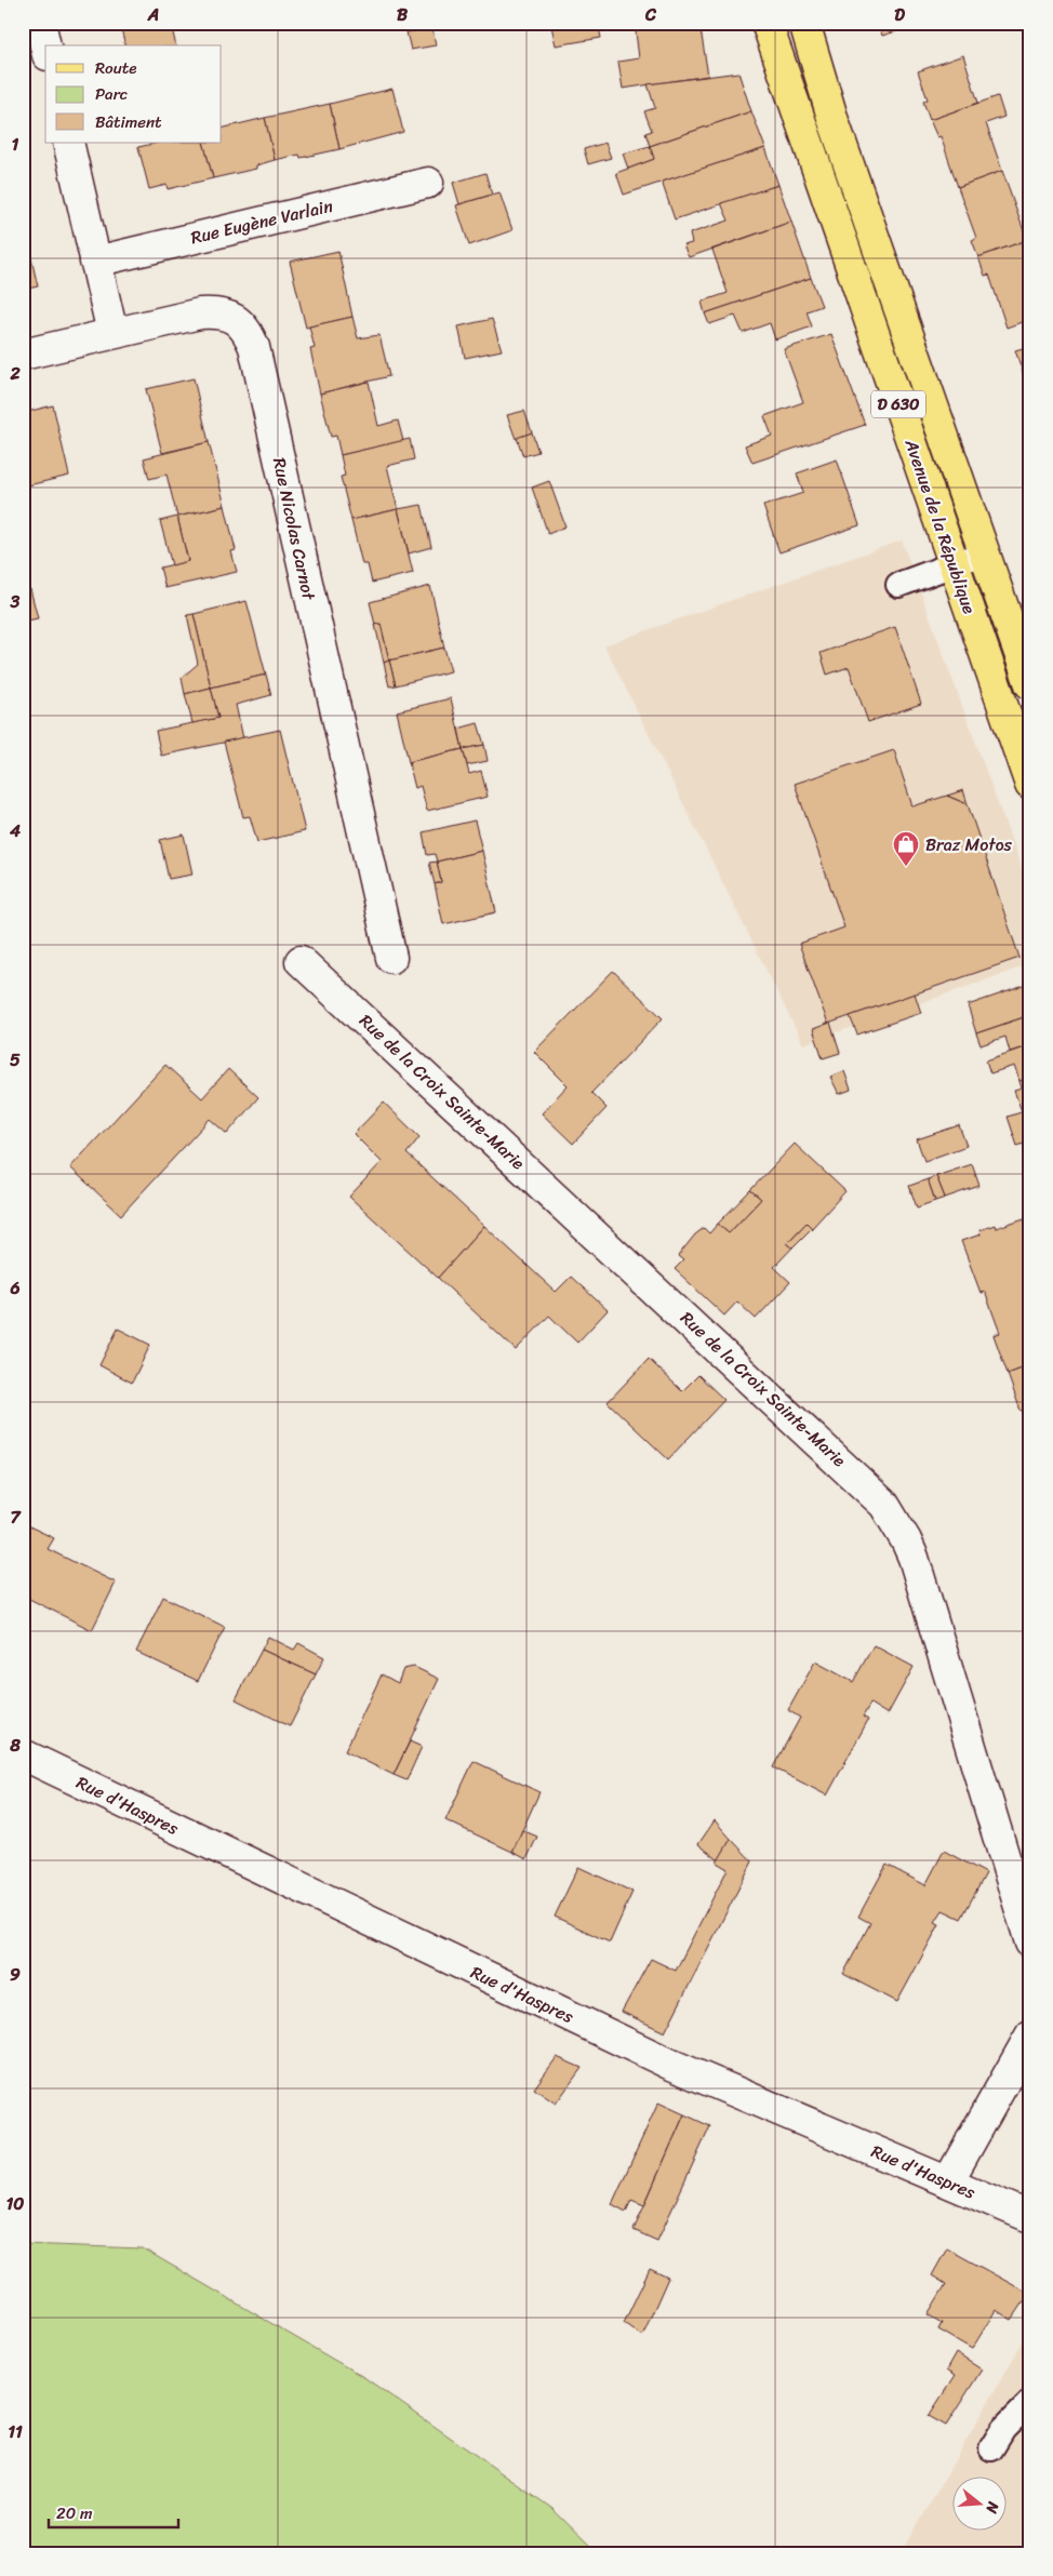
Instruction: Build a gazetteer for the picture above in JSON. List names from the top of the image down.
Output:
{
  "streets": {
    "main road": ["D 630", "Avenue de la République"],
    "street": [
      "Rue Eugène Varlain",
      "Rue Nicolas Carnot",
      "Rue de la Croix Sainte-Marie",
      "Rue d'Haspres"
    ]
  },
  "places": {
    "shop": ["Braz Motos"]
  },
  "legend": ["Route", "Parc", "Bâtiment"],
  "scale_bar": "20 m",
  "north": "right",
  "grid": {
    "columns": [
      "A",
      "B",
      "C",
      "D"
    ],
    "rows": [
      "1",
      "2",
      "3",
      "4",
      "5",
      "6",
      "7",
      "8",
      "9",
      "10",
      "11"
    ]
  }
}
